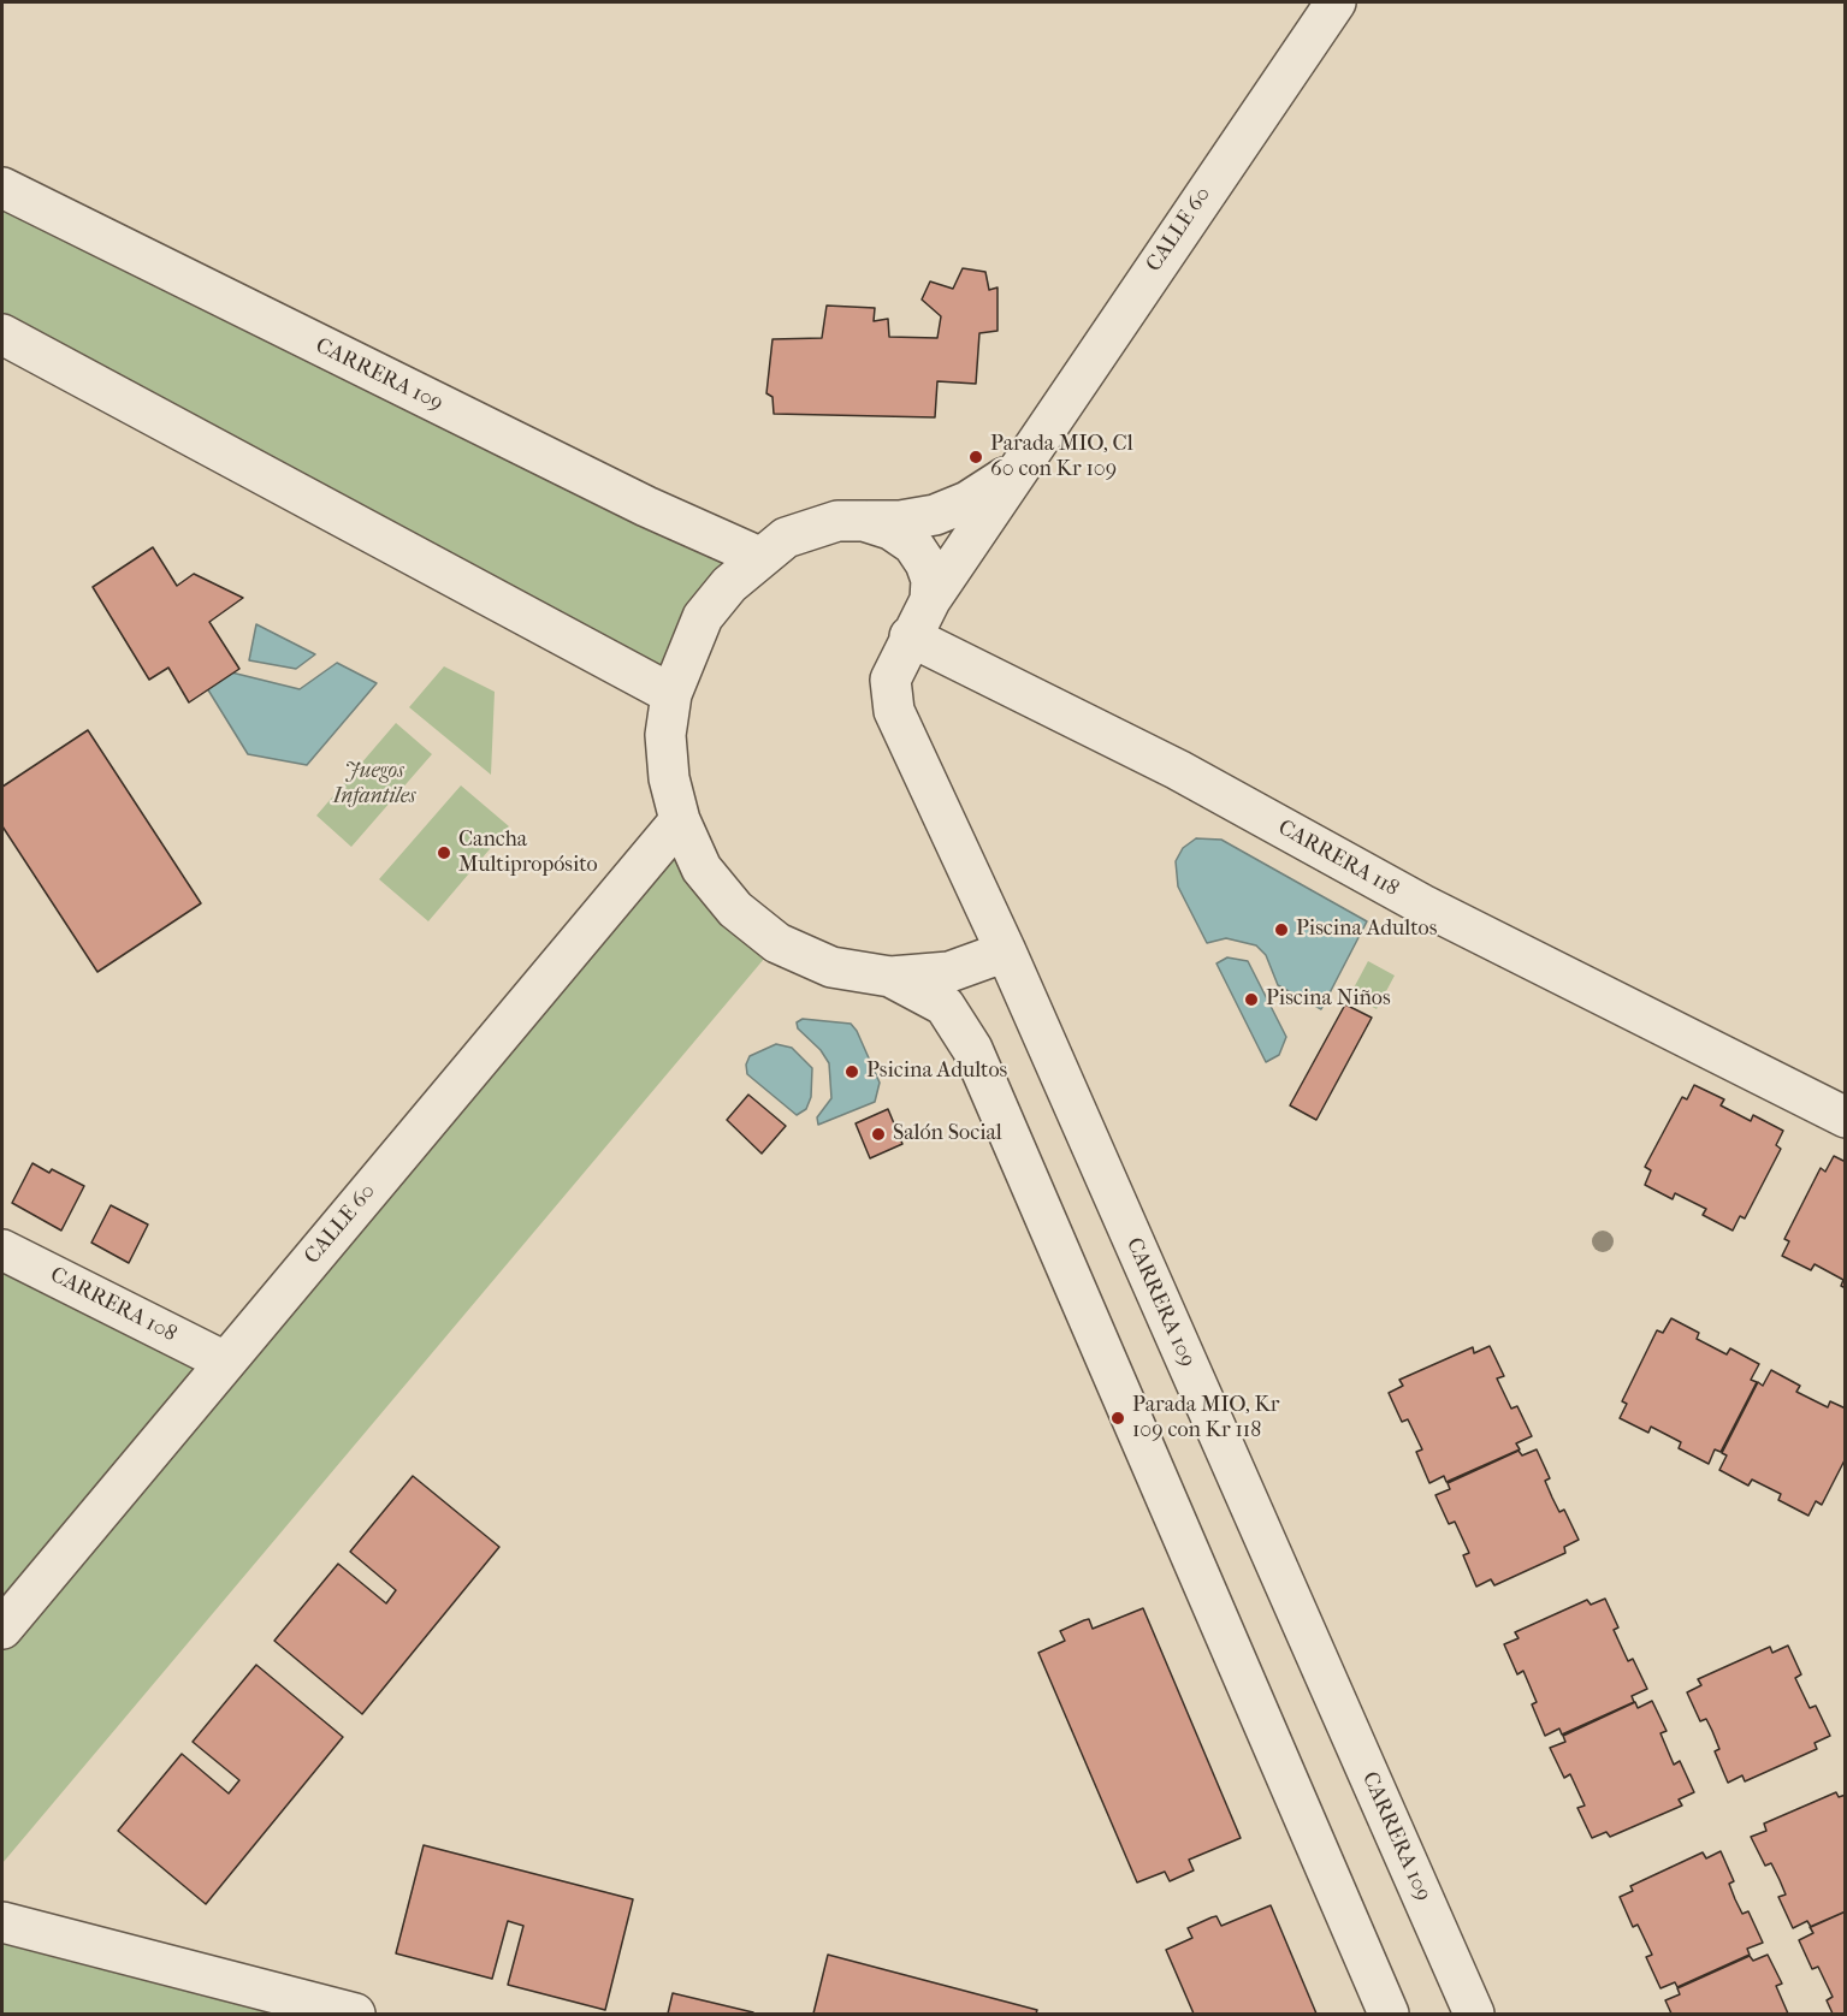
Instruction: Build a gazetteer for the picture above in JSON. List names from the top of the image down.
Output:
{
  "streets": {
    "street": [
      "CALLE 60",
      "CARRERA 109",
      "CARRERA 118",
      "CARRERA 108"
    ]
  },
  "crossings": [
    ["CALLE 60", "CARRERA 108"],
    ["CARRERA 109", "CARRERA 118"]
  ],
  "parks": ["Juegos Infantiles"],
  "places": [
    "Parada MIO, Cl 60 con Kr 109",
    "Cancha Multipropósito",
    "Piscina Adultos",
    "Piscina Niños",
    "Psicina Adultos",
    "Salón Social",
    "Parada MIO, Kr 109 con Kr 118"
  ]
}
